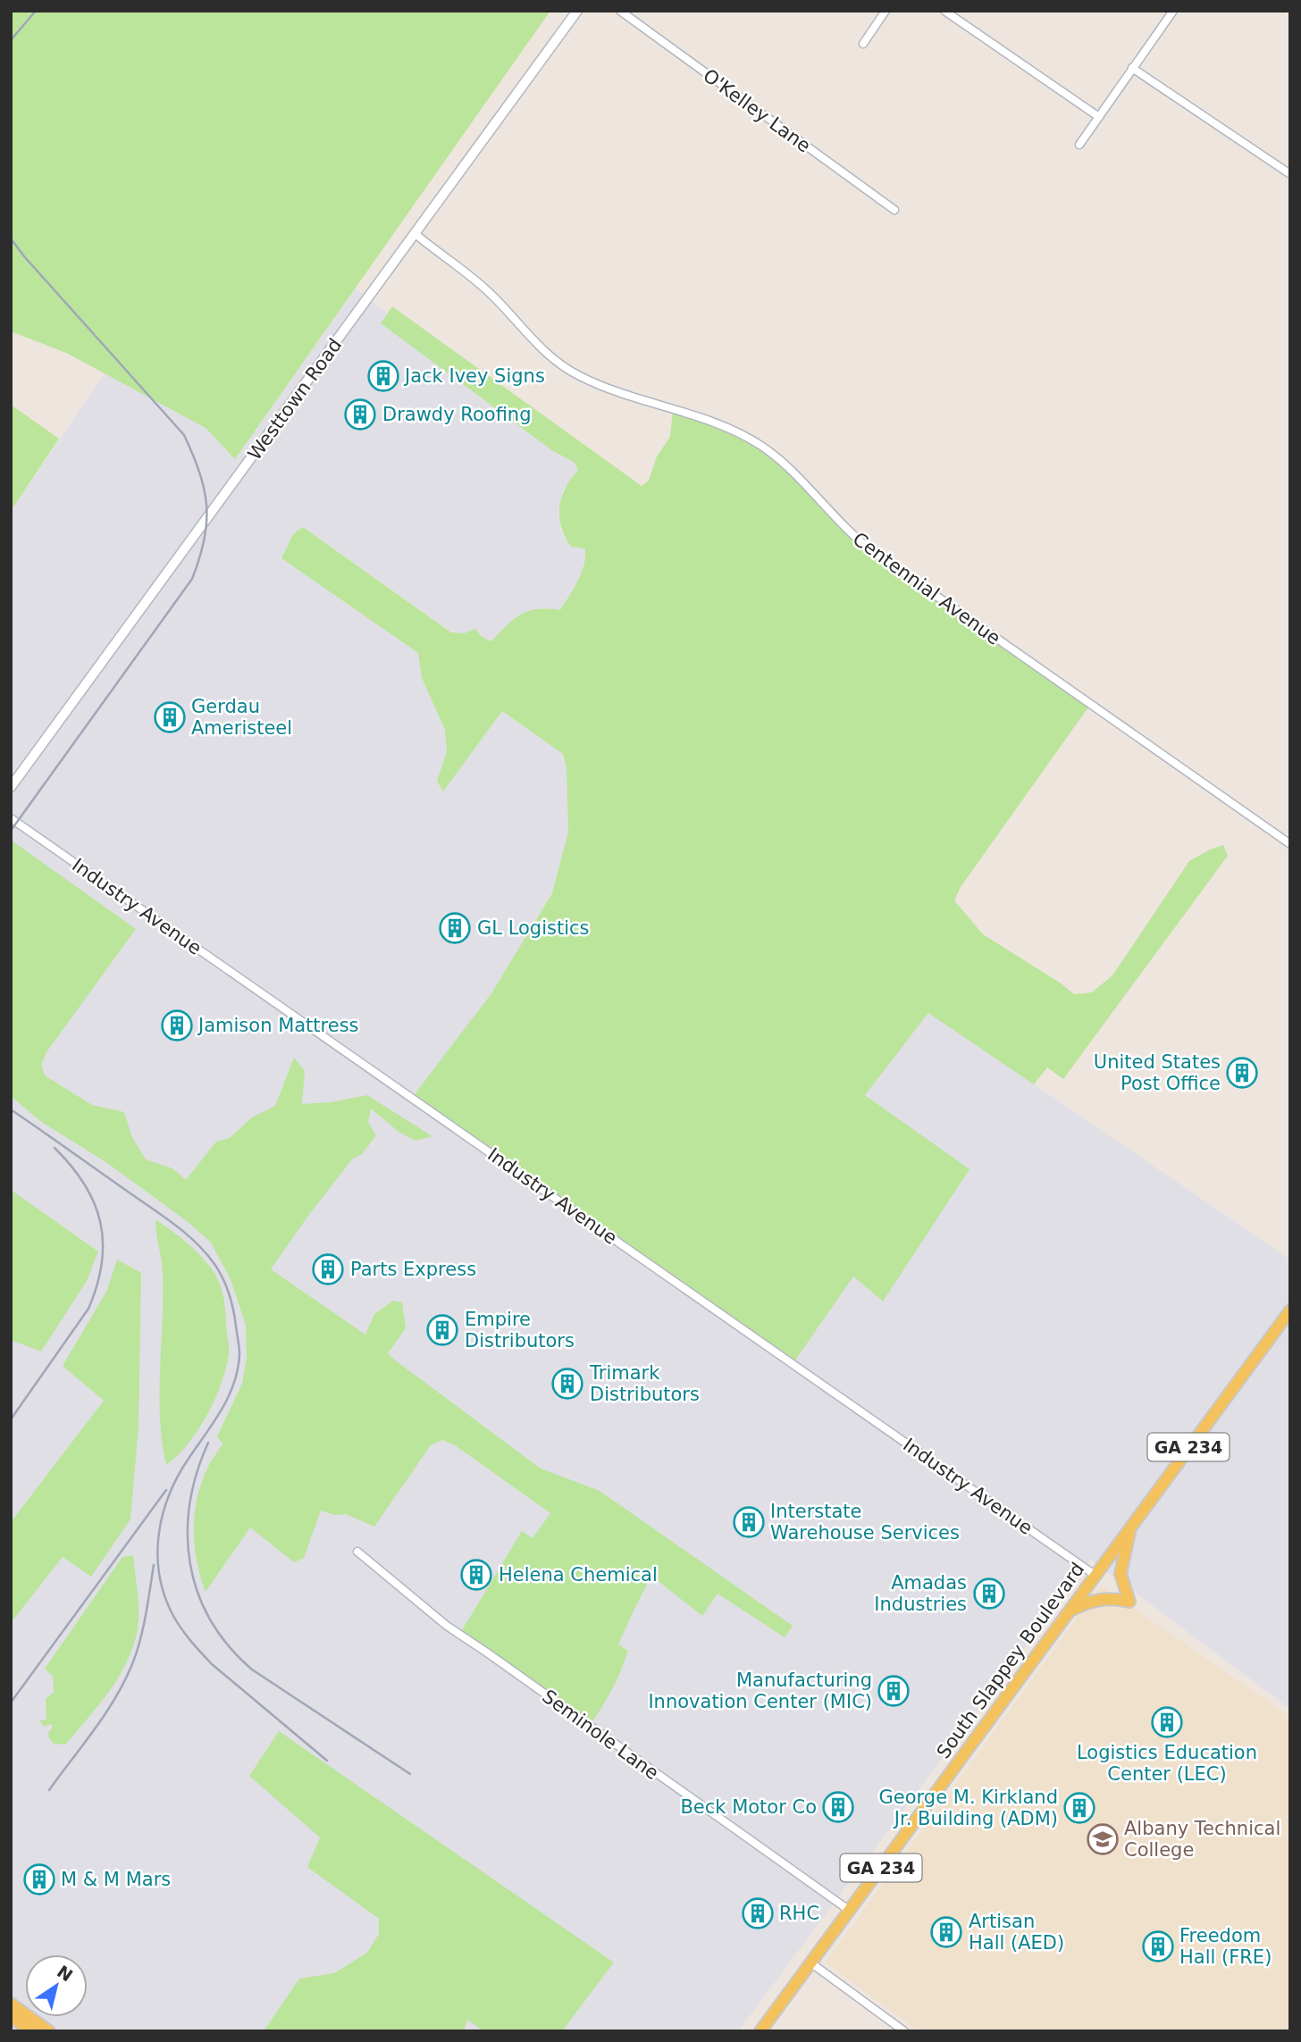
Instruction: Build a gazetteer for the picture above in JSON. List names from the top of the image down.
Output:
{
  "streets": {
    "main road": ["GA 234", "South Slappey Boulevard"],
    "street": [
      "O'Kelley Lane",
      "Westtown Road",
      "Centennial Avenue",
      "Industry Avenue",
      "Seminole Lane"
    ]
  },
  "crossings": [
    ["Westtown Road", "Centennial Avenue"],
    ["Industry Avenue", "South Slappey Boulevard"],
    ["South Slappey Boulevard", "Seminole Lane"]
  ],
  "places": {
    "building": [
      "Jack Ivey Signs",
      "Drawdy Roofing",
      "Gerdau Ameristeel",
      "GL Logistics",
      "Jamison Mattress",
      "United States Post Office",
      "Parts Express",
      "Empire Distributors",
      "Trimark Distributors",
      "Interstate Warehouse Services",
      "Helena Chemical",
      "Amadas Industries",
      "Manufacturing Innovation Center (MIC)",
      "Logistics Education Center (LEC)",
      "Beck Motor Co",
      "George M. Kirkland Jr. Building (ADM)",
      "M & M Mars",
      "RHC",
      "Artisan Hall (AED)",
      "Freedom Hall (FRE)"
    ],
    "school or university": ["Albany Technical College"]
  },
  "north": "top right"
}
